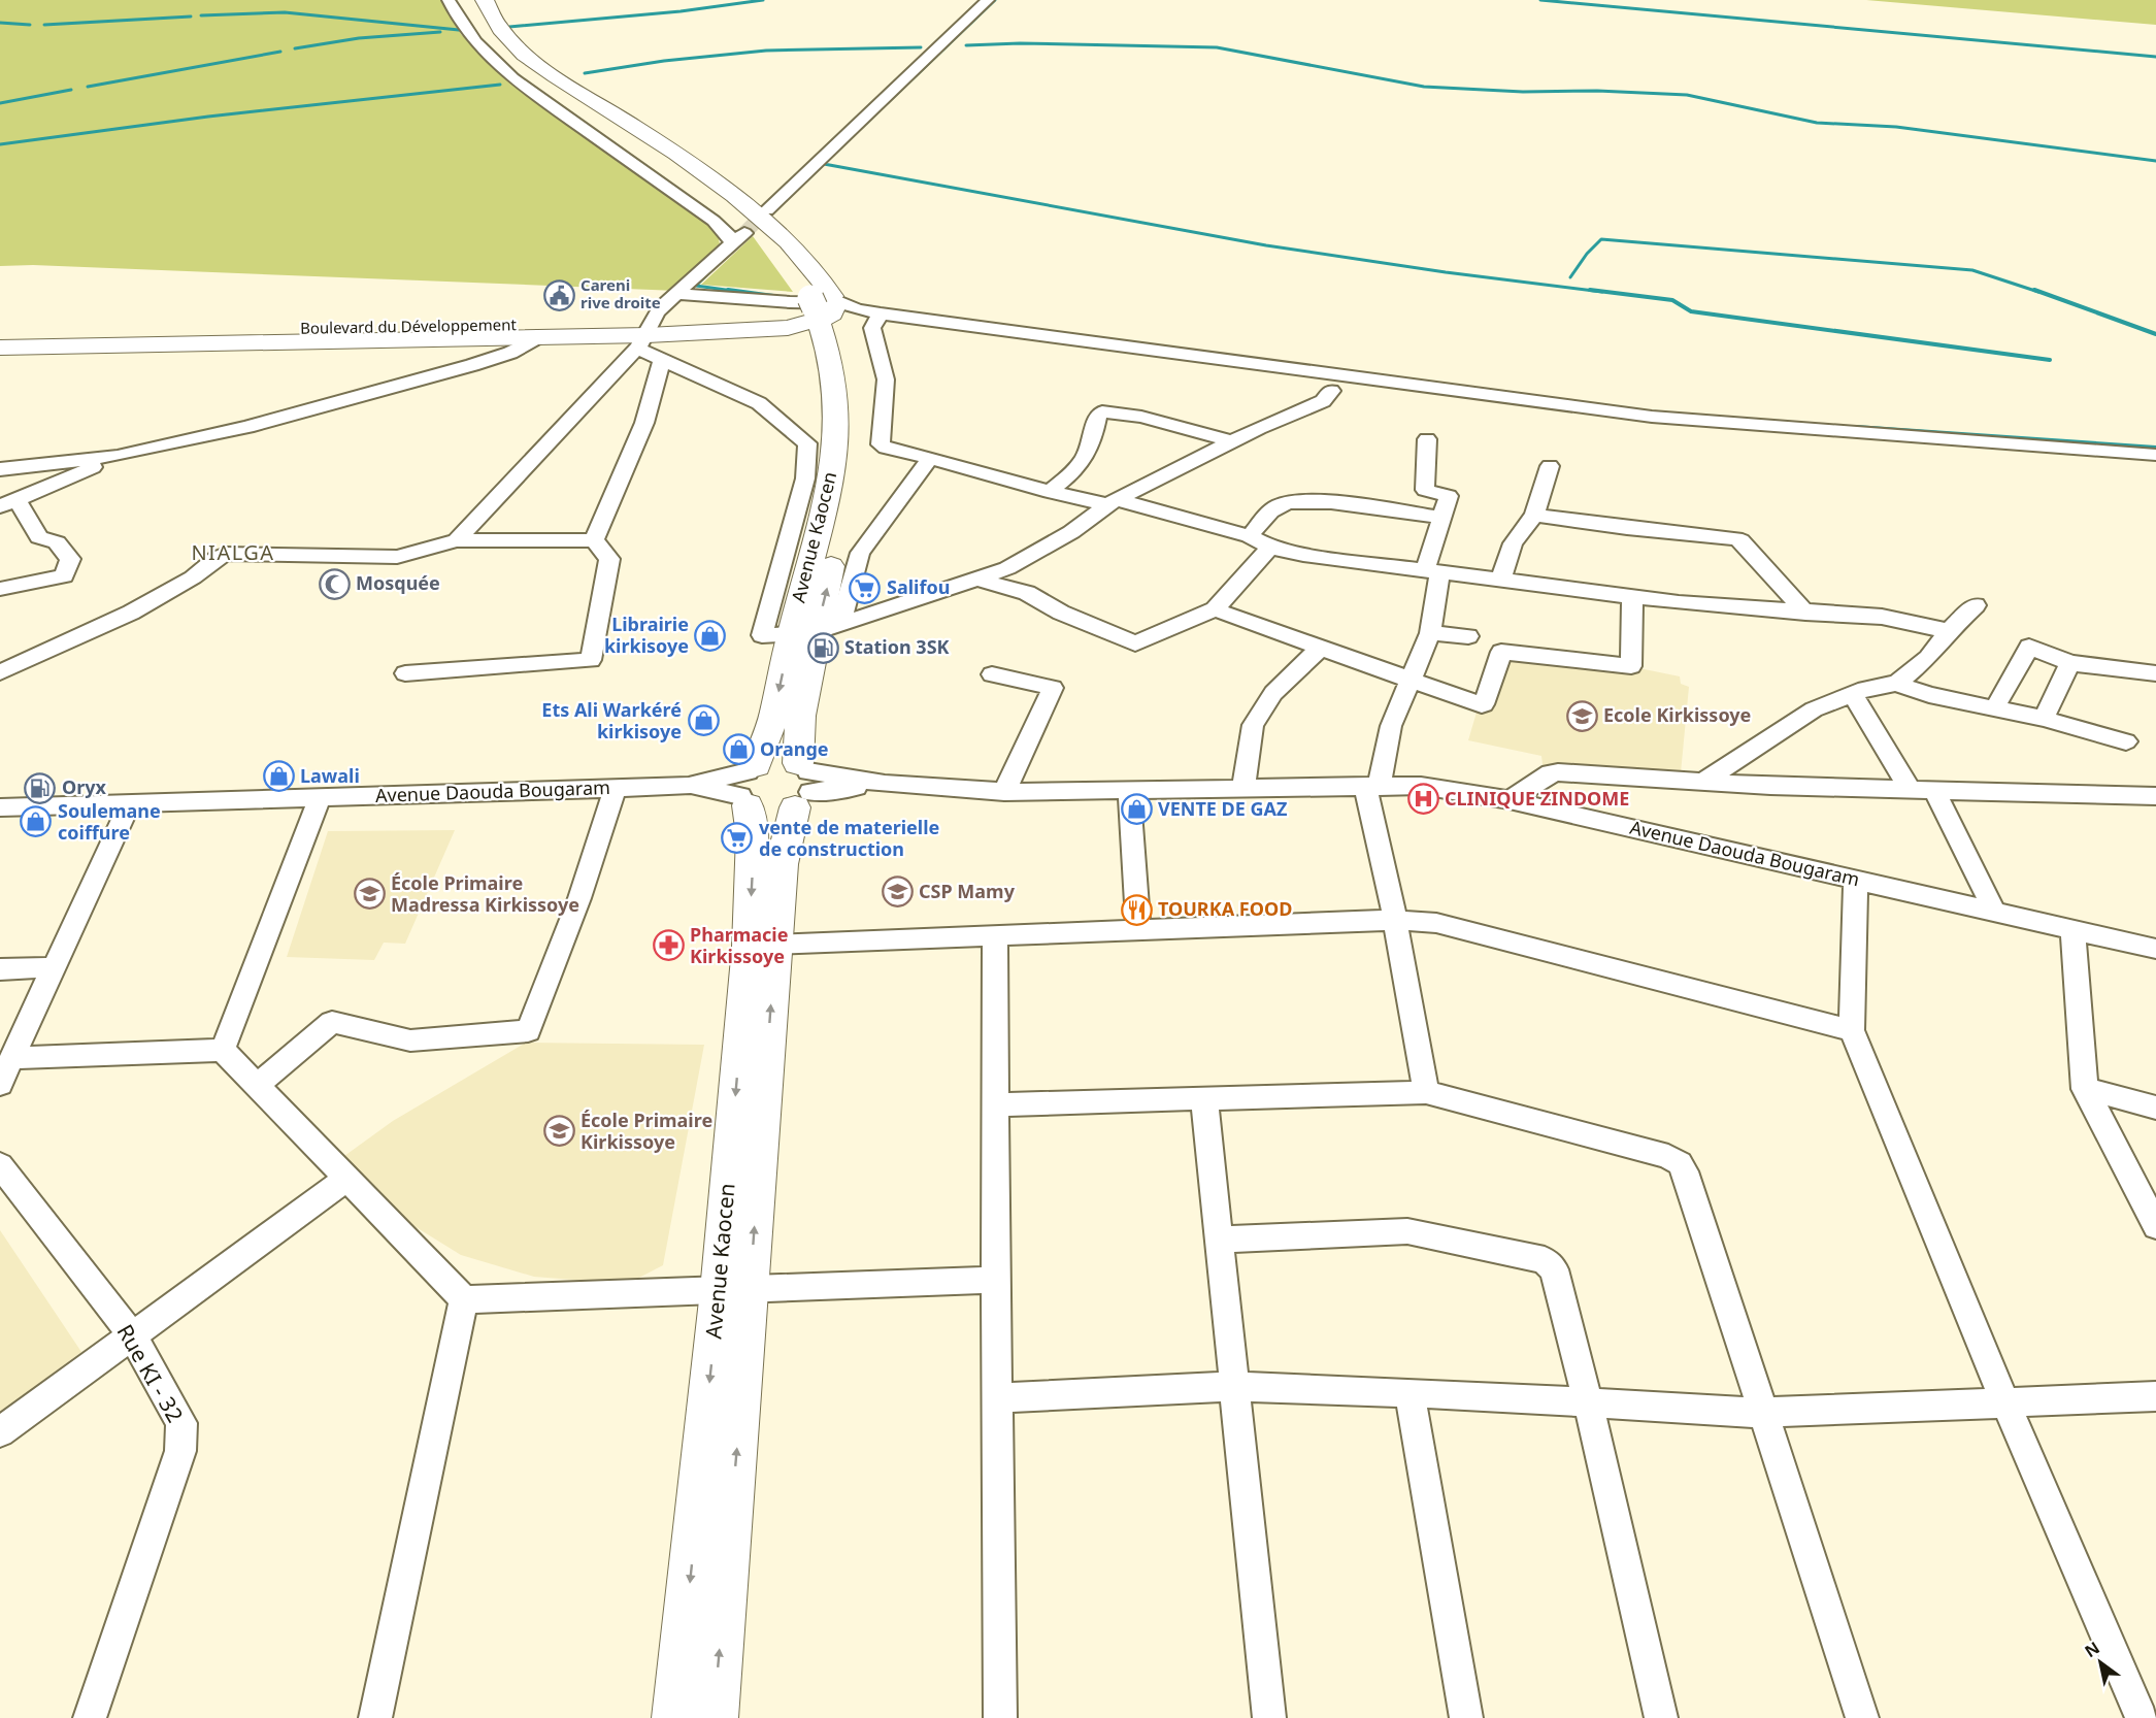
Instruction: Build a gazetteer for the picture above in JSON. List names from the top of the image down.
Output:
{
  "streets": {
    "highway": ["Boulevard du Développement", "Avenue Kaocen"],
    "street": ["Avenue Daouda Bougaram", "Rue KI - 32"]
  },
  "crossings": [
    ["Boulevard du Développement", "Avenue Kaocen"],
    ["Avenue Kaocen", "Avenue Daouda Bougaram"]
  ],
  "districts": ["NIALGA"],
  "places": {
    "public building": ["Careni rive droite"],
    "mosque": ["Mosquée"],
    "supermarket": ["Salifou", "vente de materielle de construction"],
    "shop": [
      "Librairie kirkisoye",
      "Ets Ali Warkéré kirkisoye",
      "Orange",
      "Lawali",
      "VENTE DE GAZ",
      "Soulemane coiffure"
    ],
    "fuel station": ["Station 3SK", "Oryx"],
    "school or university": [
      "Ecole Kirkissoye",
      "CSP Mamy",
      "École Primaire Madressa Kirkissoye",
      "École Primaire Kirkissoye"
    ],
    "hospital": ["CLINIQUE ZINDOME"],
    "restaurant": ["TOURKA FOOD"],
    "pharmacy": ["Pharmacie Kirkissoye"]
  },
  "north": "top left"
}
